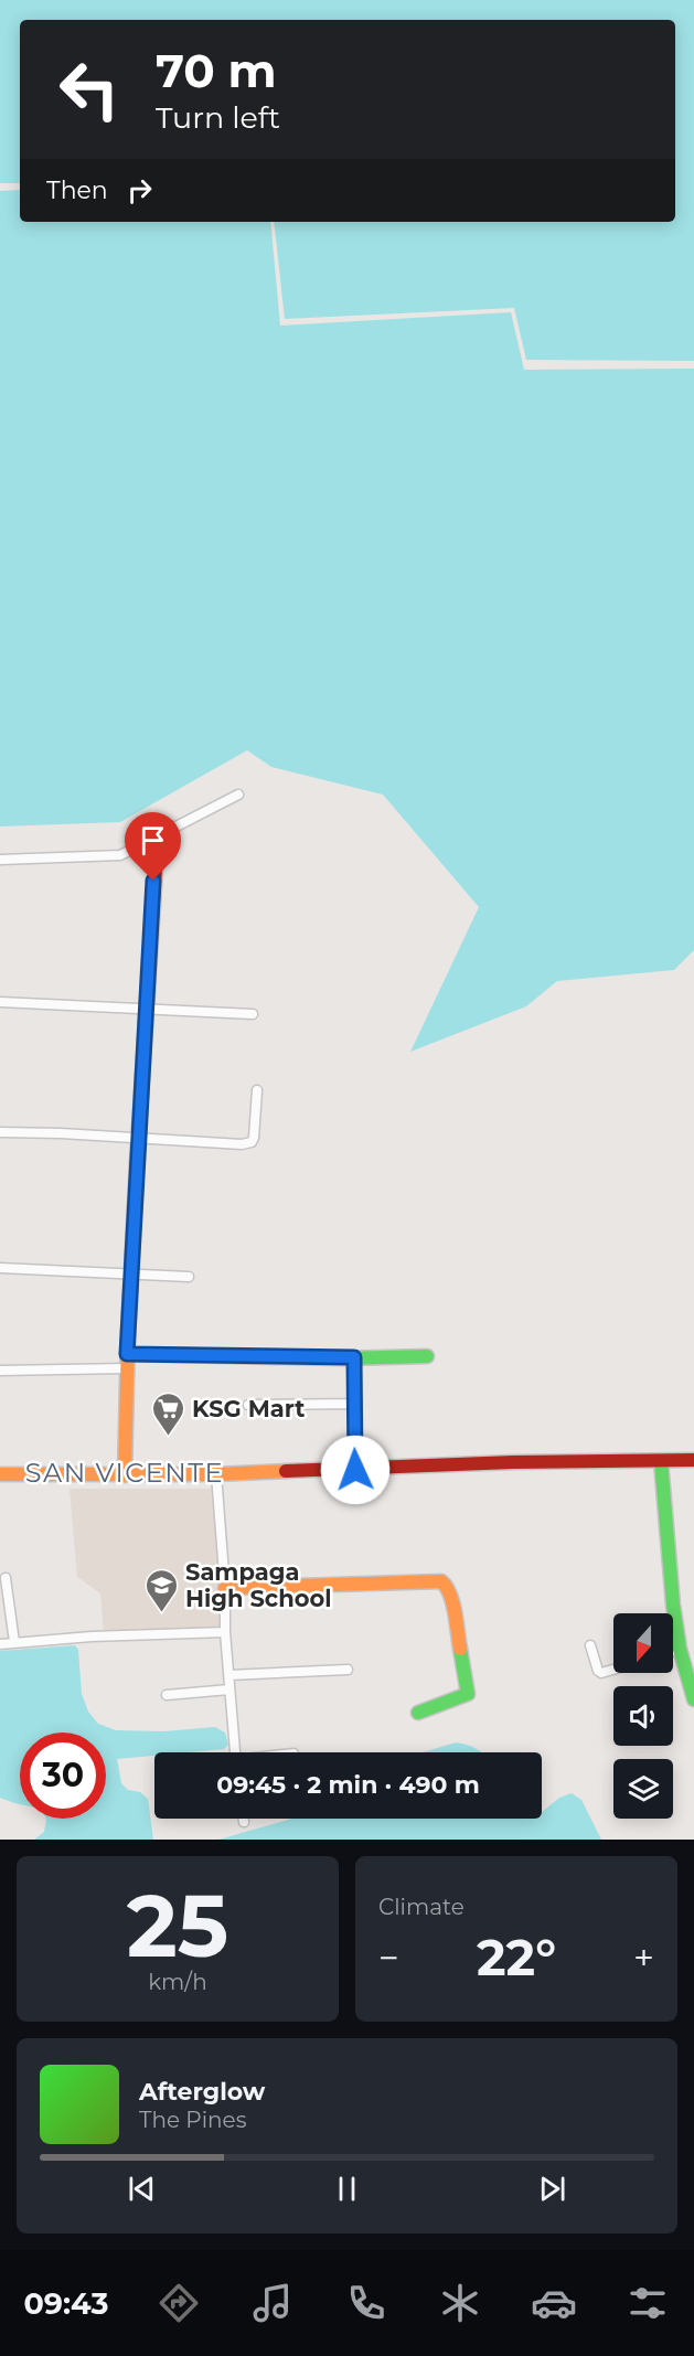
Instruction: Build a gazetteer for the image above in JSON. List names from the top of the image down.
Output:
{
  "districts": ["SAN VICENTE"],
  "places": {
    "supermarket": ["KSG Mart"],
    "school or university": ["Sampaga High School"]
  },
  "north": "bottom",
  "page": {
    "turn": ["70 m", "Turn left"],
    "then": "Then",
    "limit": "30",
    "trip": "09:45 · 2 min · 490 m",
    "tile": [
      ["25", "km/h"],
      "Climate"
    ],
    "heat": ["−", "22°", "+"],
    "song": ["Afterglow", "The Pines"],
    "tabs": "09:43"
  }
}
